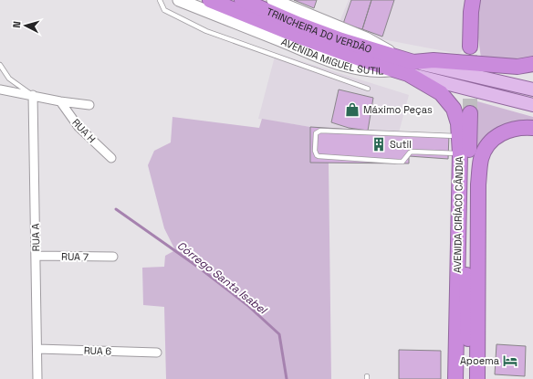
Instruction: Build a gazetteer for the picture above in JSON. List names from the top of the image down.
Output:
{
  "streets": {
    "highway": ["TRINCHEIRA DO VERDÃO", "AVENIDA CIRÍACO CÂNDIA"],
    "main road": ["AVENIDA MIGUEL SUTIL"],
    "street": [
      "RUA H",
      "RUA A",
      "RUA 7",
      "RUA 6"
    ]
  },
  "crossings": [
    ["TRINCHEIRA DO VERDÃO", "AVENIDA MIGUEL SUTIL"],
    ["TRINCHEIRA DO VERDÃO", "AVENIDA CIRÍACO CÂNDIA"],
    ["AVENIDA MIGUEL SUTIL", "AVENIDA CIRÍACO CÂNDIA"],
    ["RUA H", "RUA A"],
    ["RUA A", "RUA 7"],
    ["RUA A", "RUA 6"]
  ],
  "water": ["Córrego Santa Isabel"],
  "places": {
    "shop": ["Máximo Peças"],
    "building": ["Sutil"],
    "hotel": ["Apoema"]
  },
  "north": "left"
}
